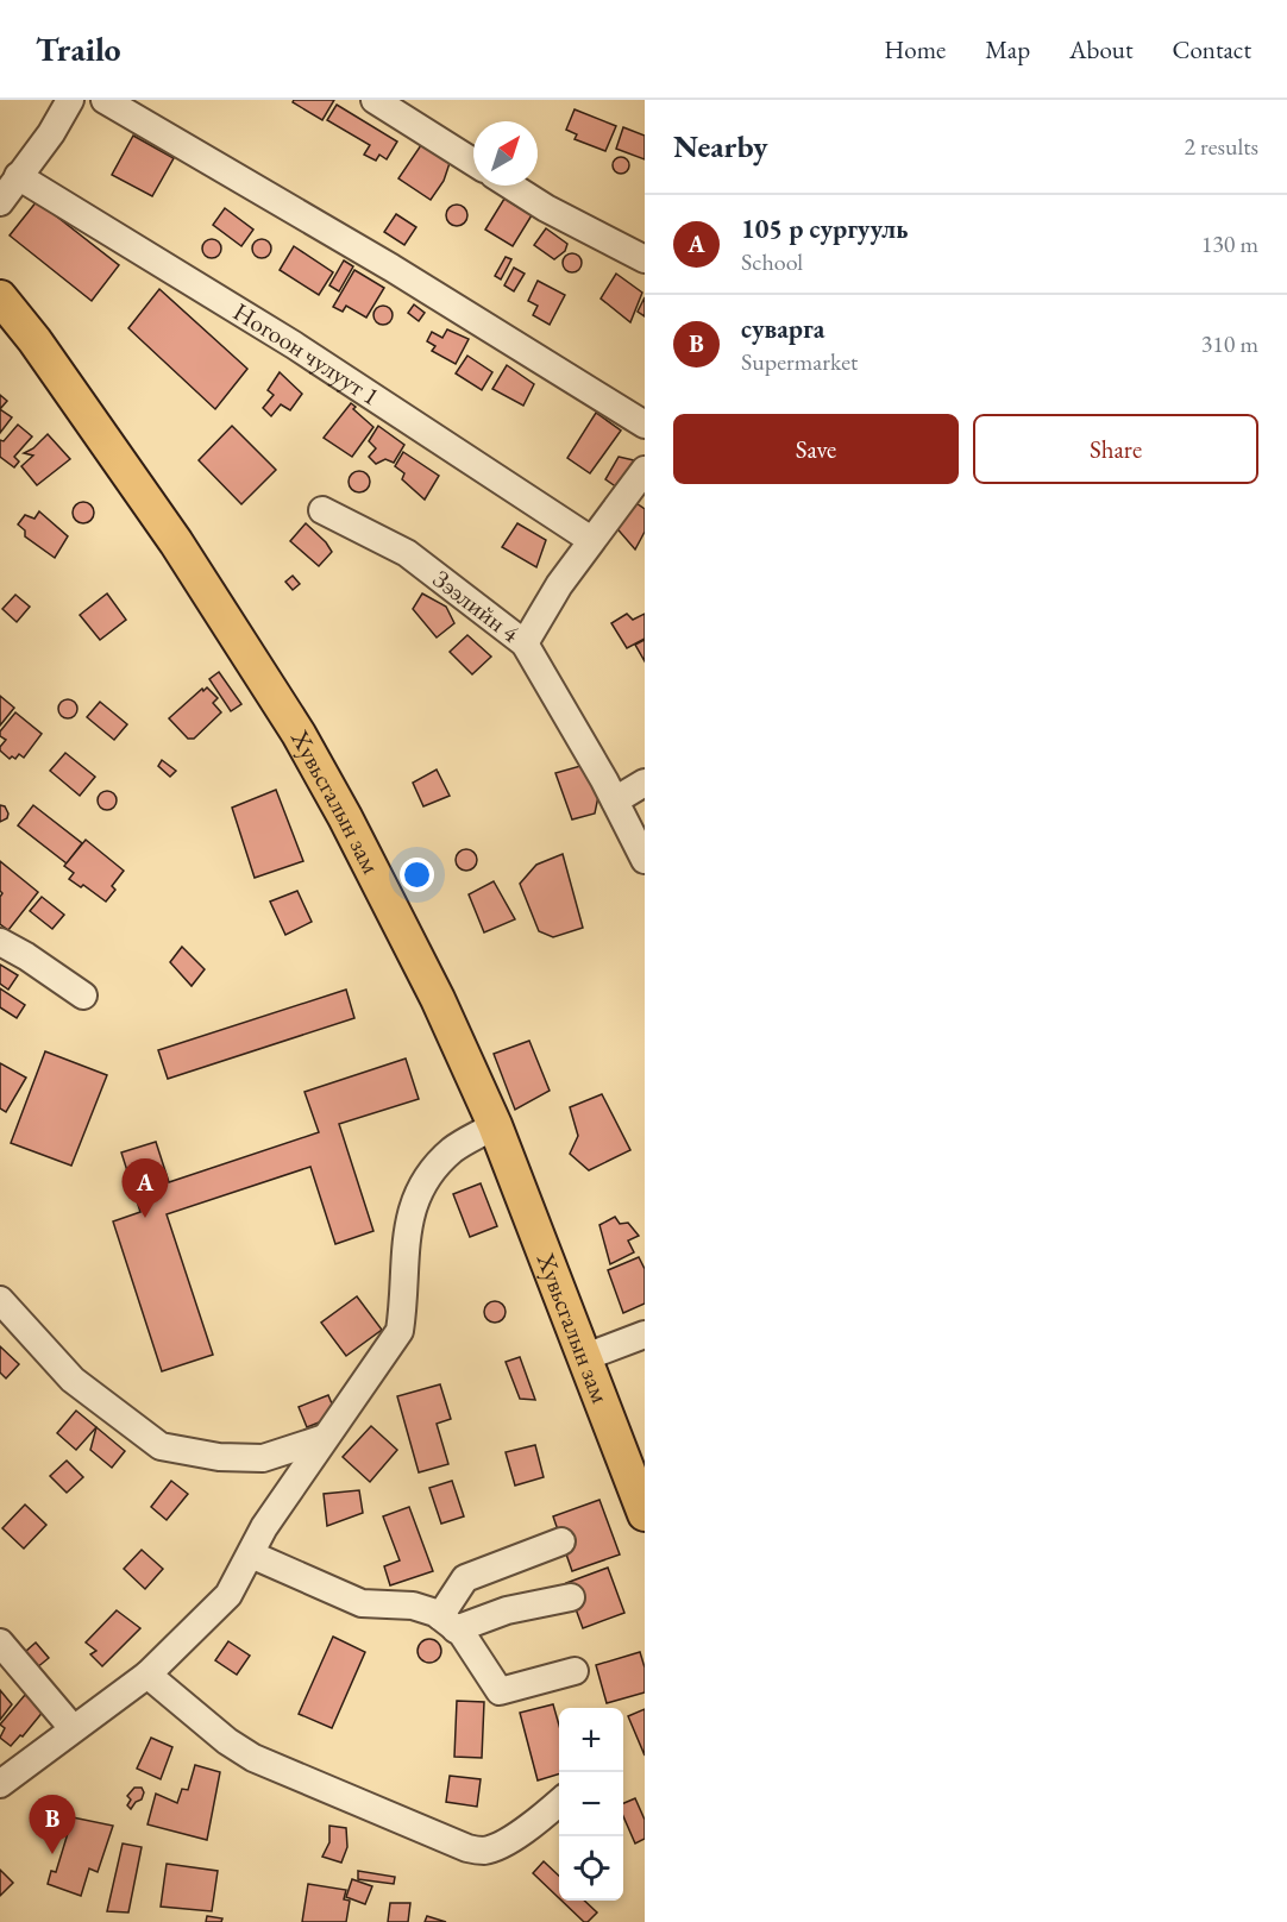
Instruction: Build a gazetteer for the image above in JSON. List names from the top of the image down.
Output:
{
  "streets": {
    "main road": ["Хувьсгалын зам"],
    "street": ["Ногоон чулуут 1", "Зээлийн 4"]
  },
  "north": "top right",
  "page": {
    "header": "Trailo",
    "nav": [
      "Home",
      "Map",
      "About",
      "Contact"
    ],
    "heading": ["Nearby", "2 results"],
    "list": [
      {
        "mark": "A",
        "name": "105 р сургууль",
        "note": "School",
        "value": "130 m"
      },
      {
        "mark": "B",
        "name": "суварга",
        "note": "Supermarket",
        "value": "310 m"
      }
    ],
    "buttons": ["Save", "Share"],
    "pins": ["A", "B"],
    "map_buttons": ["+", "−"]
  }
}
